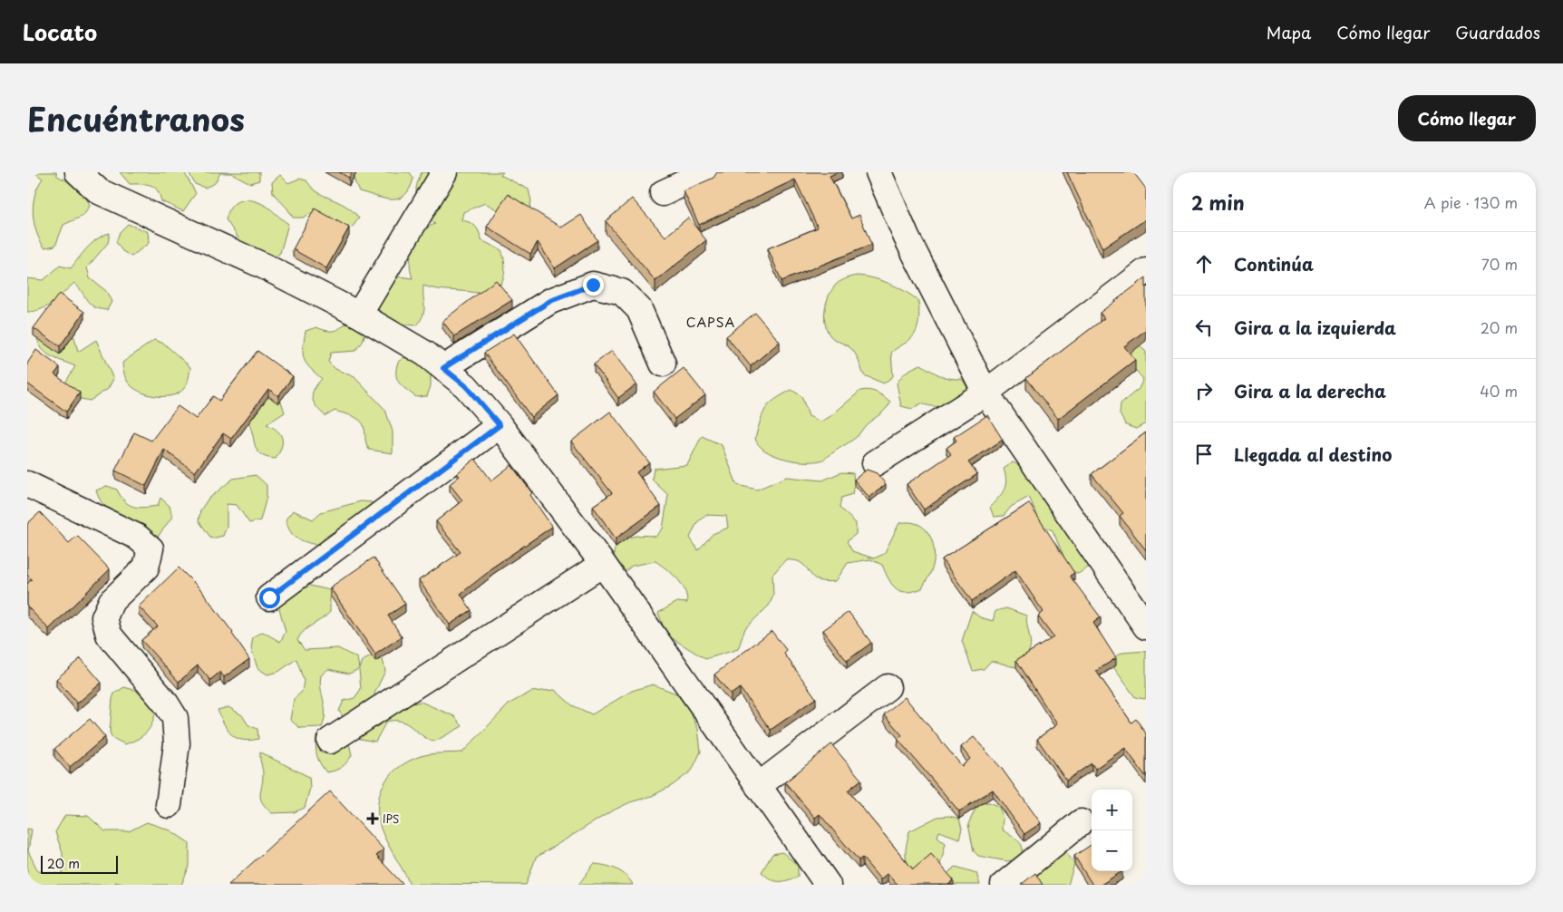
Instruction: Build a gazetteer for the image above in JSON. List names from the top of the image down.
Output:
{
  "districts": ["CAPSA"],
  "places": {
    "health": ["IPS"]
  },
  "scale_bar": "20 m",
  "page": {
    "header": "Locato",
    "nav": ["Mapa", "Cómo llegar", "Guardados"],
    "title": "Encuéntranos",
    "buttons": "Cómo llegar",
    "heading": ["2 min", "A pie · 130 m"],
    "list": [
      ["Continúa", "70 m"],
      ["Gira a la izquierda", "20 m"],
      ["Gira a la derecha", "40 m"],
      "Llegada al destino"
    ],
    "map_buttons": ["+", "−"],
    "scale": "20 m"
  }
}
